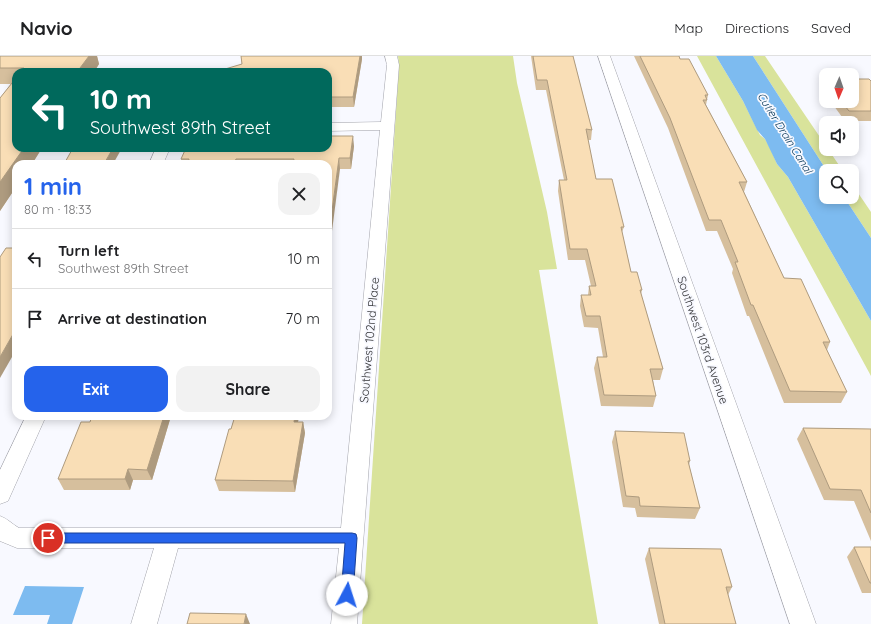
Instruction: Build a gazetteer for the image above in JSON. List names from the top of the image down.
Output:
{
  "streets": {
    "street": ["Southwest 102nd Place", "Southwest 103rd Avenue"]
  },
  "water": ["Cutler Drain Canal"],
  "north": "bottom",
  "page": {
    "header": "Navio",
    "nav": ["Map", "Directions", "Saved"],
    "turn": ["10 m", "Southwest 89th Street"],
    "heading": ["1 min", "80 m · 18:33"],
    "list": [
      {
        "name": "Turn left",
        "note": "Southwest 89th Street",
        "value": "10 m"
      },
      {
        "name": "Arrive at destination",
        "value": "70 m"
      }
    ],
    "buttons": ["Exit", "Share"]
  }
}
